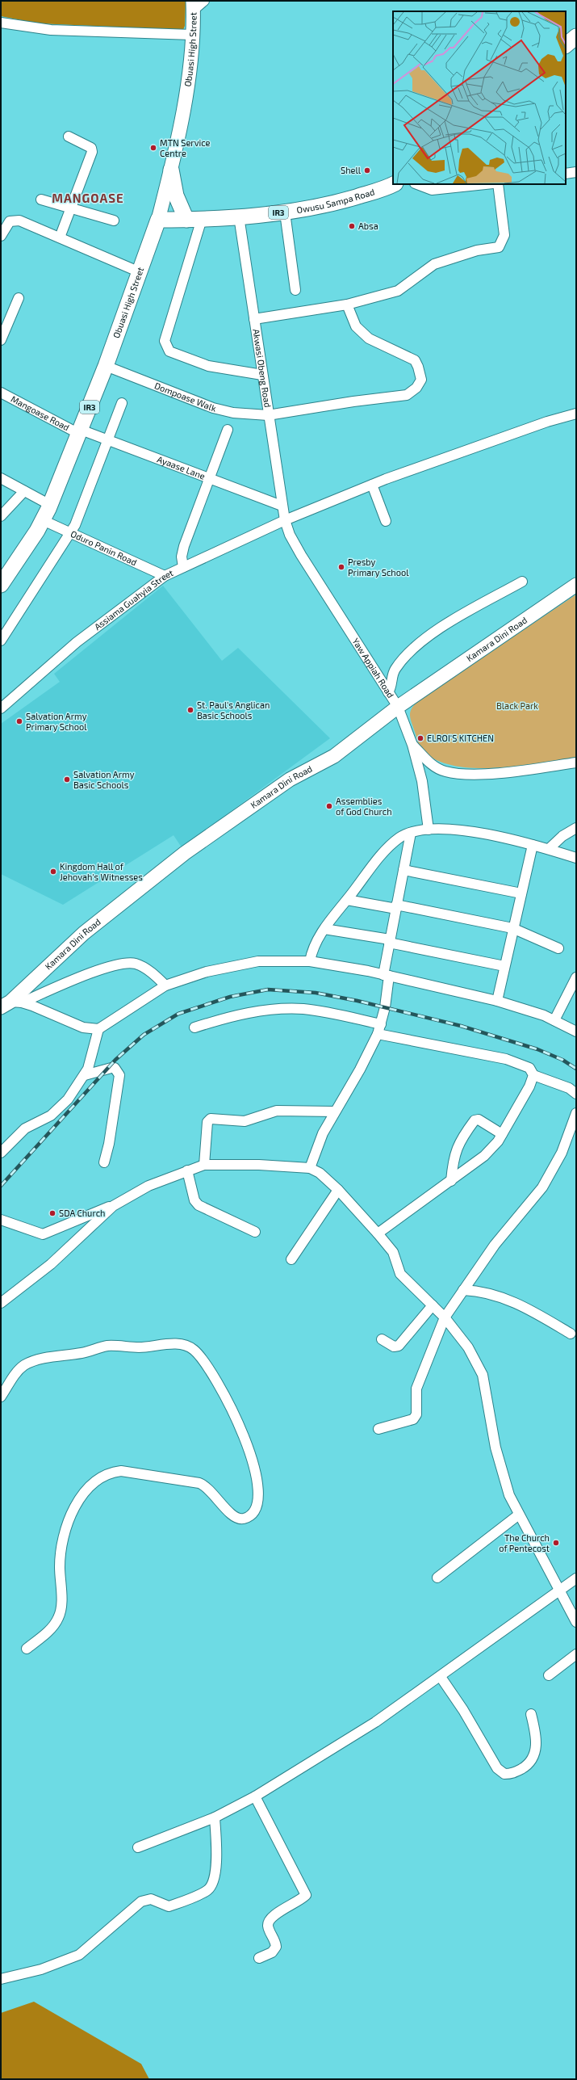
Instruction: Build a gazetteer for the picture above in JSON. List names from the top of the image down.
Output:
{
  "streets": {
    "main road": ["Obuasi High Street", "Owusu Sampa Road", "IR3"],
    "street": [
      "Akwasi Obeng Road",
      "Dompoase Walk",
      "Mangoase Road",
      "Ayaase Lane",
      "Oduro Panin Road",
      "Assiama Guahyia Street",
      "Kamara Dini Road",
      "Yaw Appiah Road"
    ]
  },
  "crossings": [
    ["Obuasi High Street", "Owusu Sampa Road"],
    ["Obuasi High Street", "Dompoase Walk"],
    ["Obuasi High Street", "Mangoase Road"],
    ["Obuasi High Street", "Ayaase Lane"],
    ["Obuasi High Street", "Oduro Panin Road"],
    ["Owusu Sampa Road", "Akwasi Obeng Road"],
    ["Akwasi Obeng Road", "Dompoase Walk"],
    ["Akwasi Obeng Road", "Ayaase Lane"],
    ["Akwasi Obeng Road", "Assiama Guahyia Street"],
    ["Akwasi Obeng Road", "Yaw Appiah Road"],
    ["Mangoase Road", "Ayaase Lane"],
    ["Oduro Panin Road", "Assiama Guahyia Street"],
    ["Assiama Guahyia Street", "Yaw Appiah Road"],
    ["Kamara Dini Road", "Yaw Appiah Road"]
  ],
  "districts": ["MANGOASE"],
  "parks": ["Black Park"],
  "places": [
    "MTN Service Centre",
    "Shell",
    "Absa",
    "Presby Primary School",
    "St. Paul's Anglican Basic Schools",
    "Salvation Army Primary School",
    "ELROI'S KITCHEN",
    "Salvation Army Basic Schools",
    "Assemblies of God Church",
    "Kingdom Hall of Jehovah's Witnesses",
    "SDA Church",
    "The Church of Pentecost"
  ]
}
